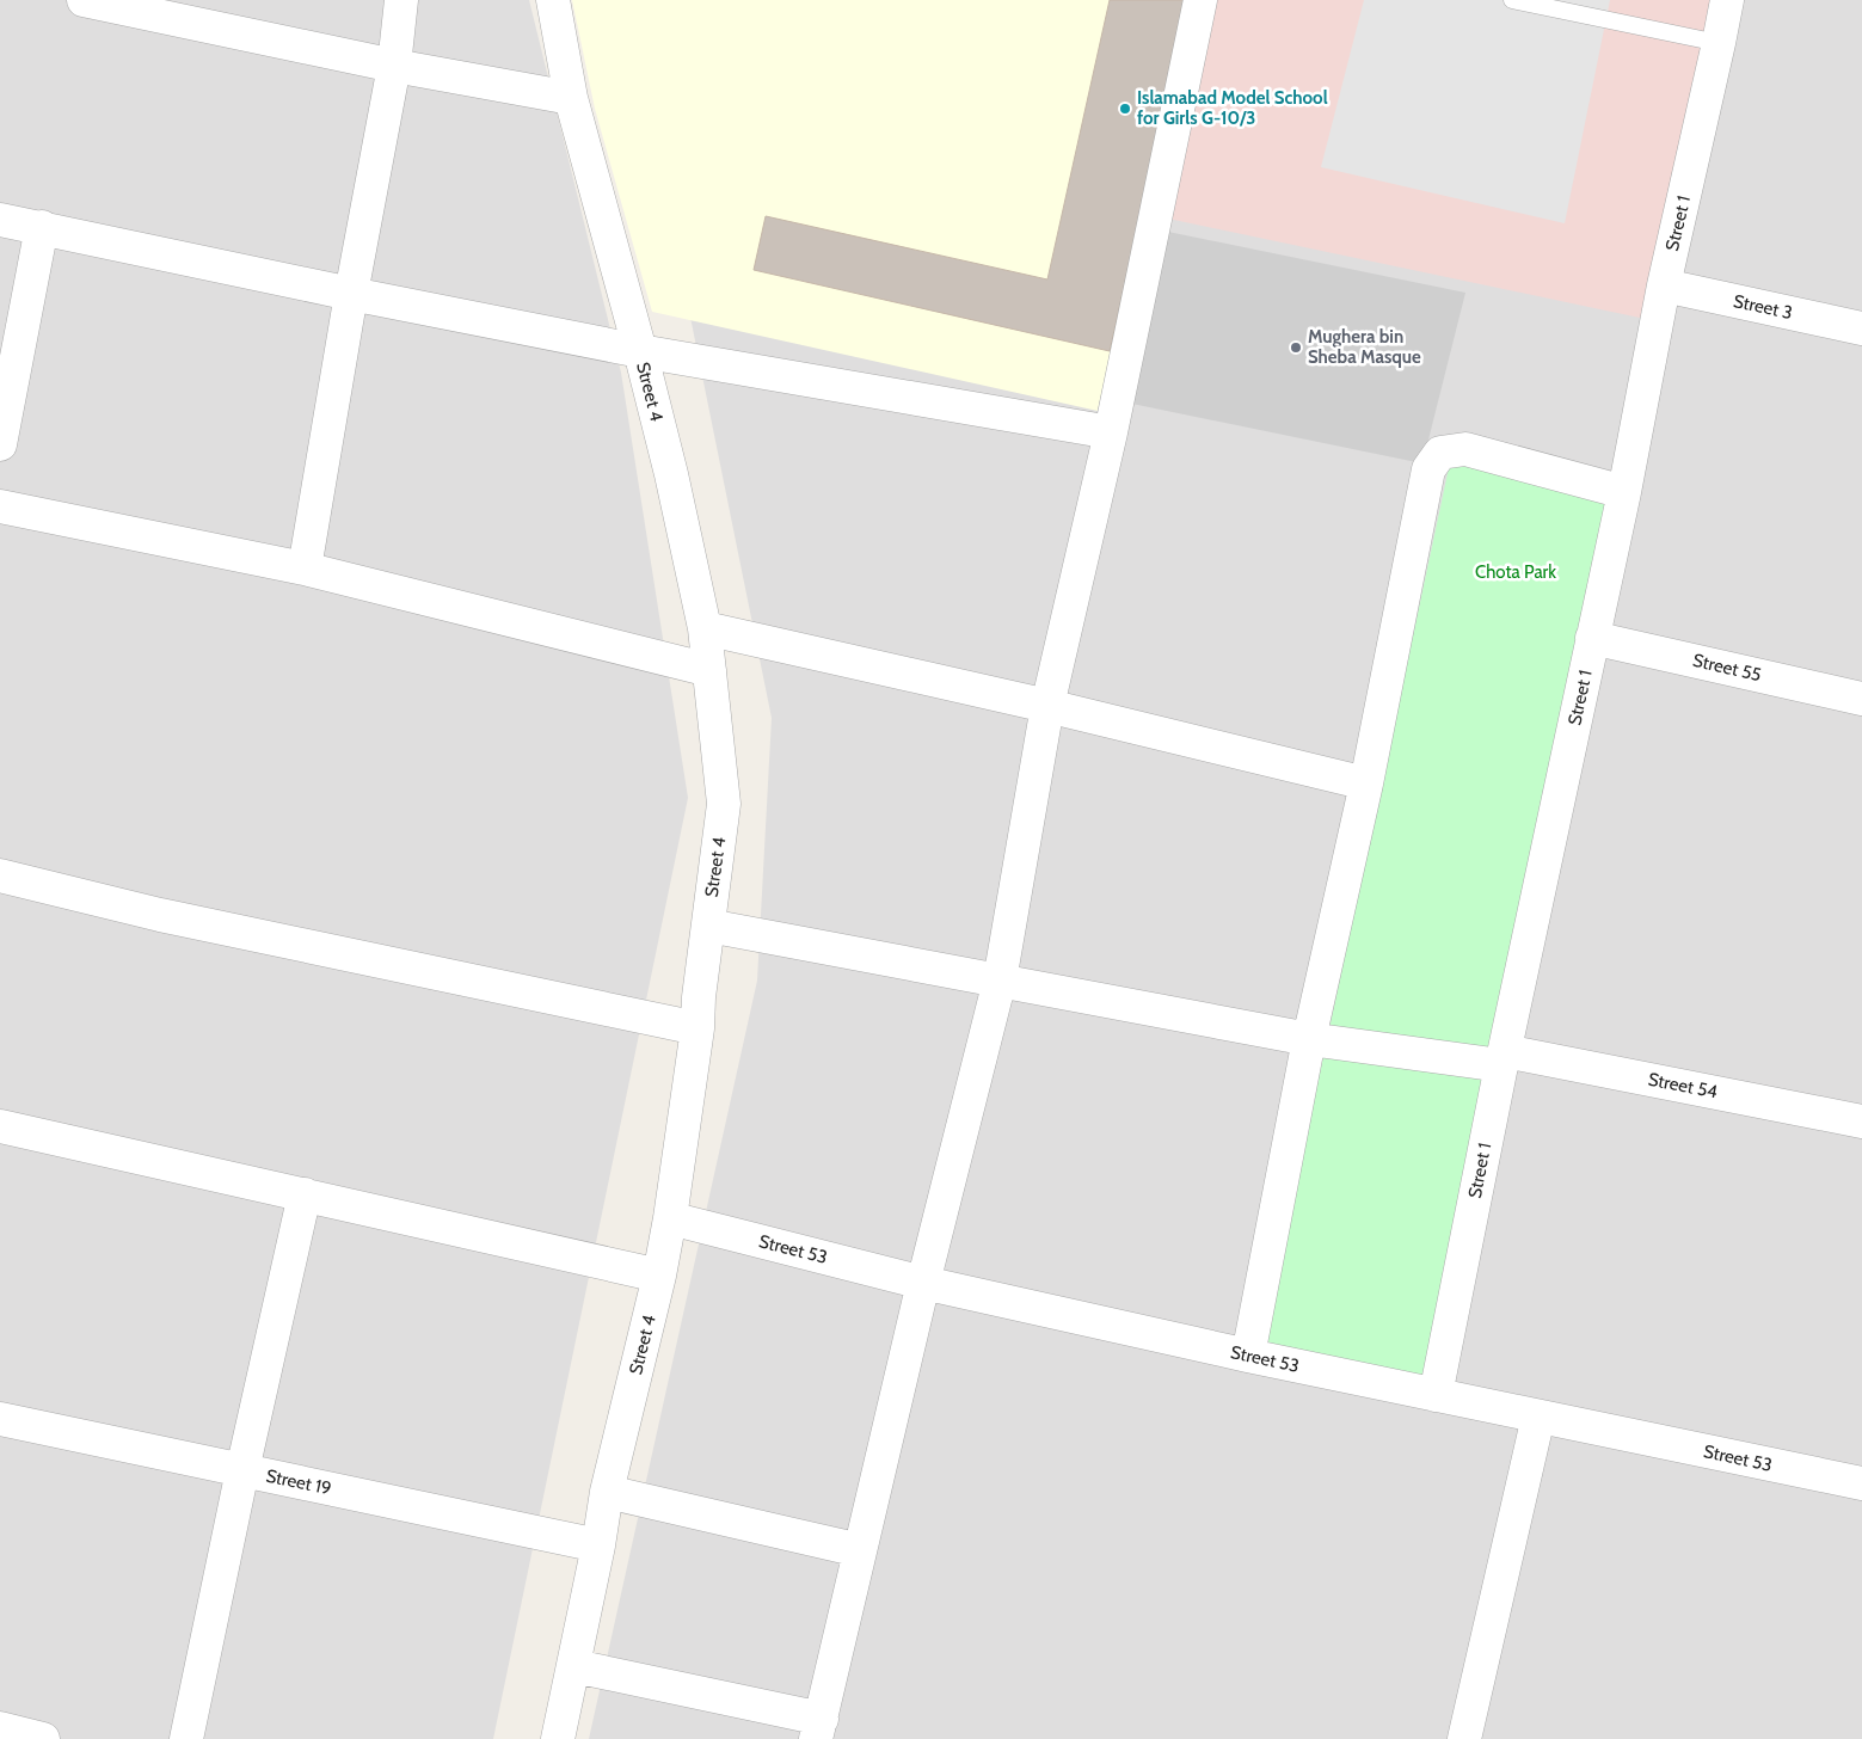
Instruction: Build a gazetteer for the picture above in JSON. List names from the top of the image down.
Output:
{
  "streets": {
    "street": [
      "Street 1",
      "Street 3",
      "Street 4",
      "Street 55",
      "Street 54",
      "Street 53",
      "Street 19"
    ]
  },
  "crossings": [
    ["Street 1", "Street 3"],
    ["Street 1", "Street 55"],
    ["Street 1", "Street 54"],
    ["Street 1", "Street 53"],
    ["Street 4", "Street 54"],
    ["Street 4", "Street 53"],
    ["Street 4", "Street 19"]
  ],
  "parks": ["Chota Park"],
  "places": ["Islamabad Model School for Girls G-10/3", "Mughera bin Sheba Masque"]
}
